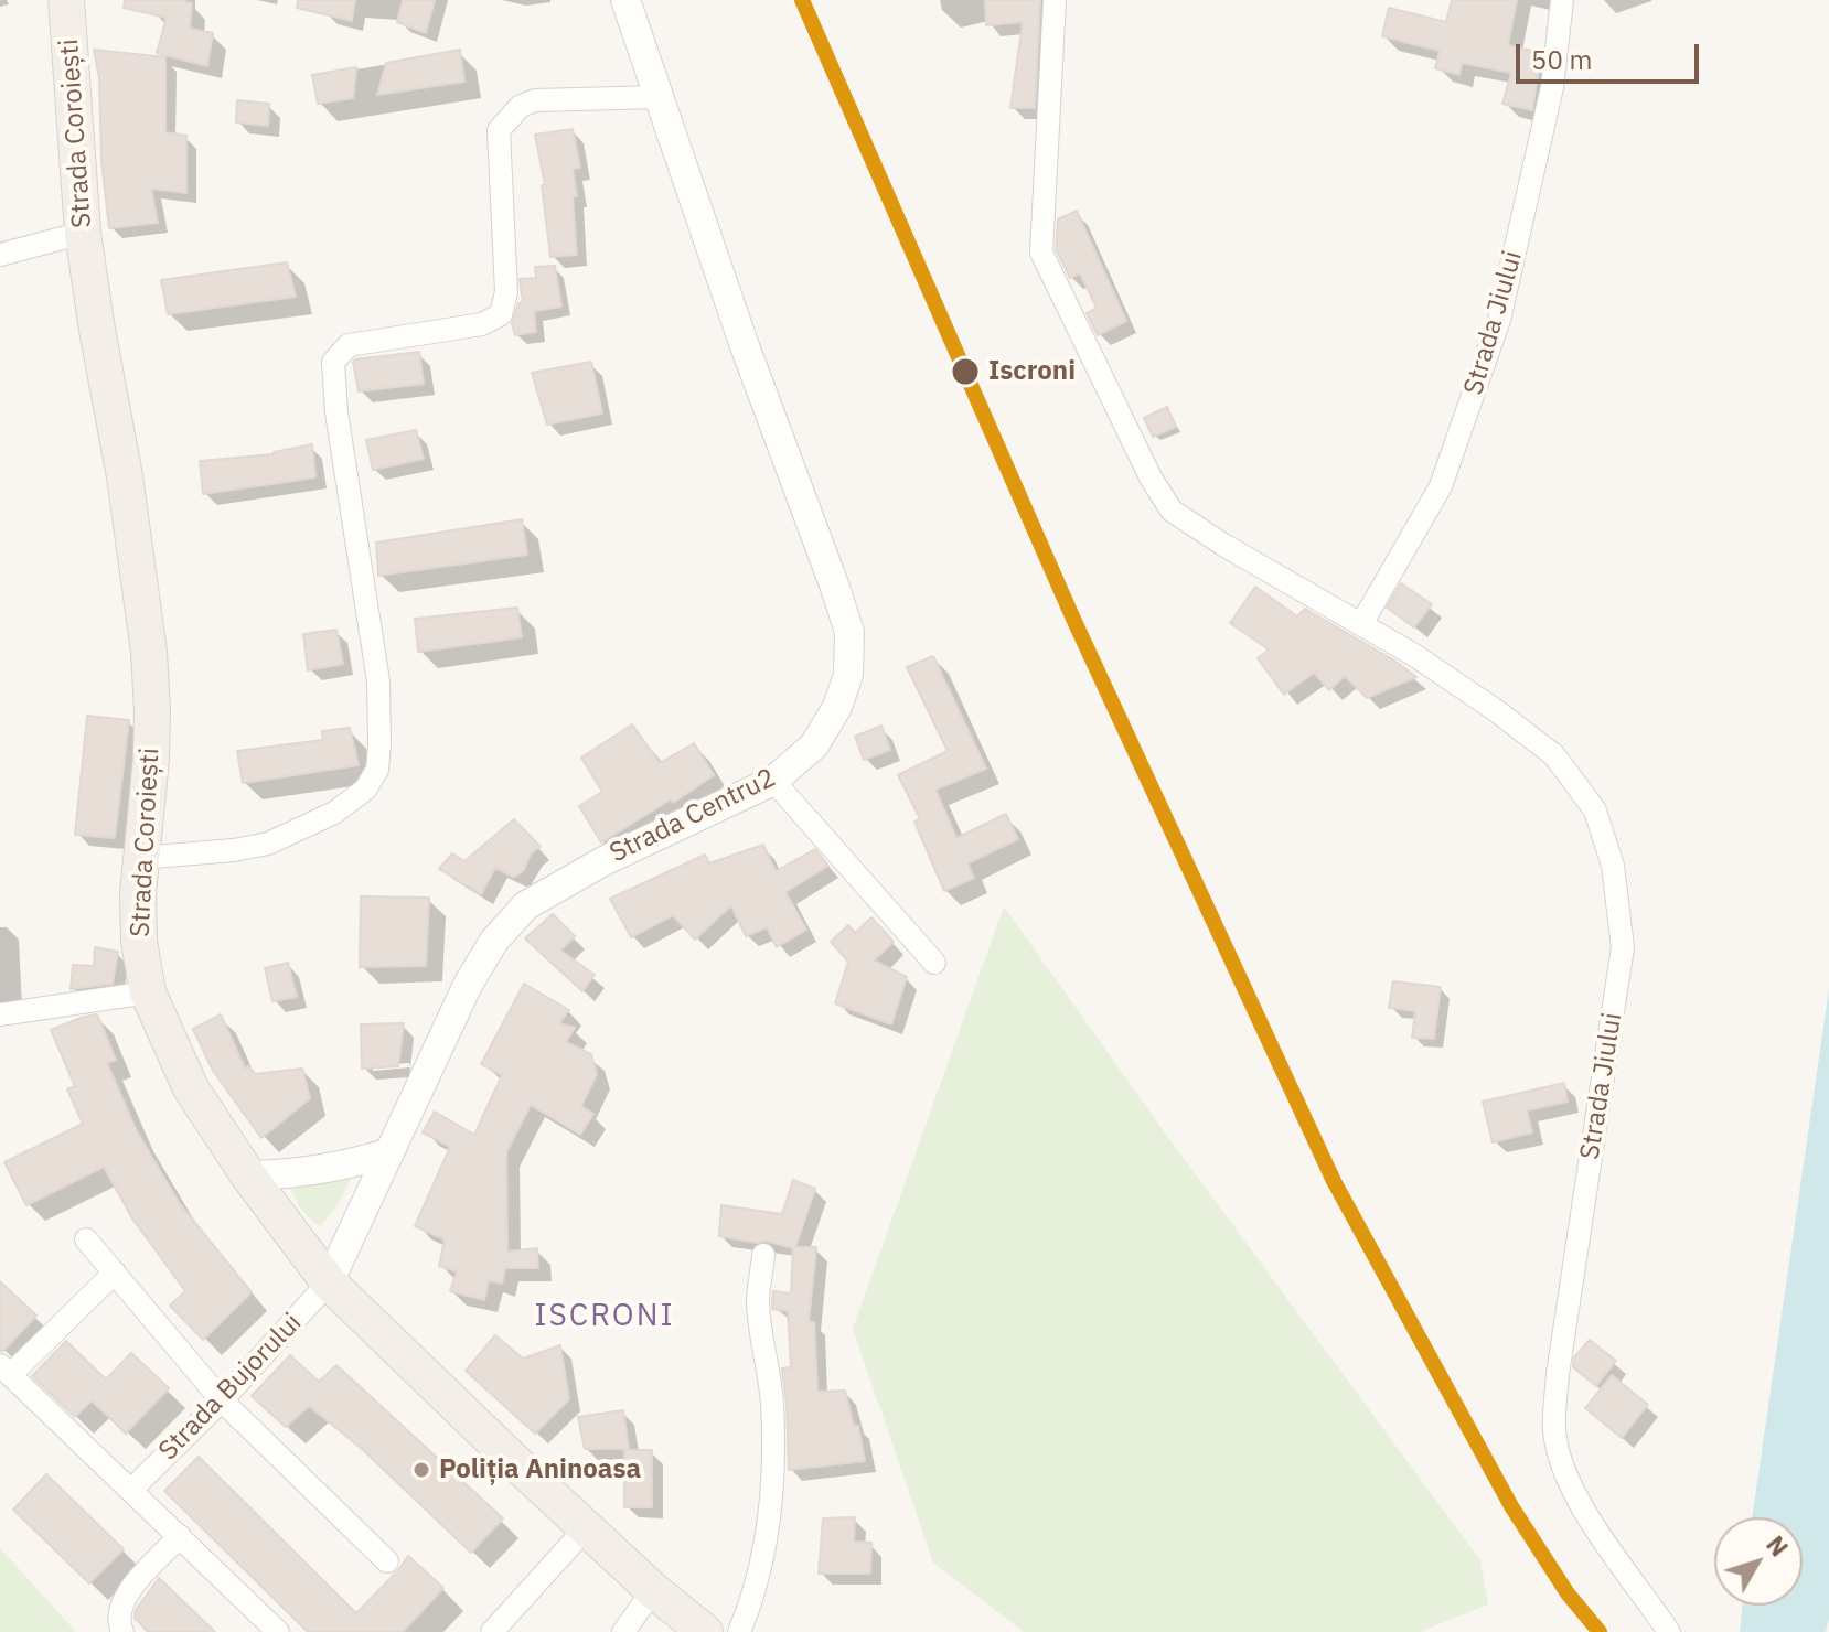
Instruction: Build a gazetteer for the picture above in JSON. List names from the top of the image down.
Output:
{
  "streets": {
    "main road": ["Strada Coroiești"],
    "street": ["Strada Jiului", "Strada Centru2", "Strada Bujorului"]
  },
  "crossings": [
    ["Strada Coroiești", "Strada Centru2"],
    ["Strada Coroiești", "Strada Bujorului"],
    ["Strada Centru2", "Strada Bujorului"]
  ],
  "districts": ["ISCRONI"],
  "places": ["Iscroni", "Poliția Aninoasa"],
  "scale_bar": "50 m",
  "north": "top right"
}
